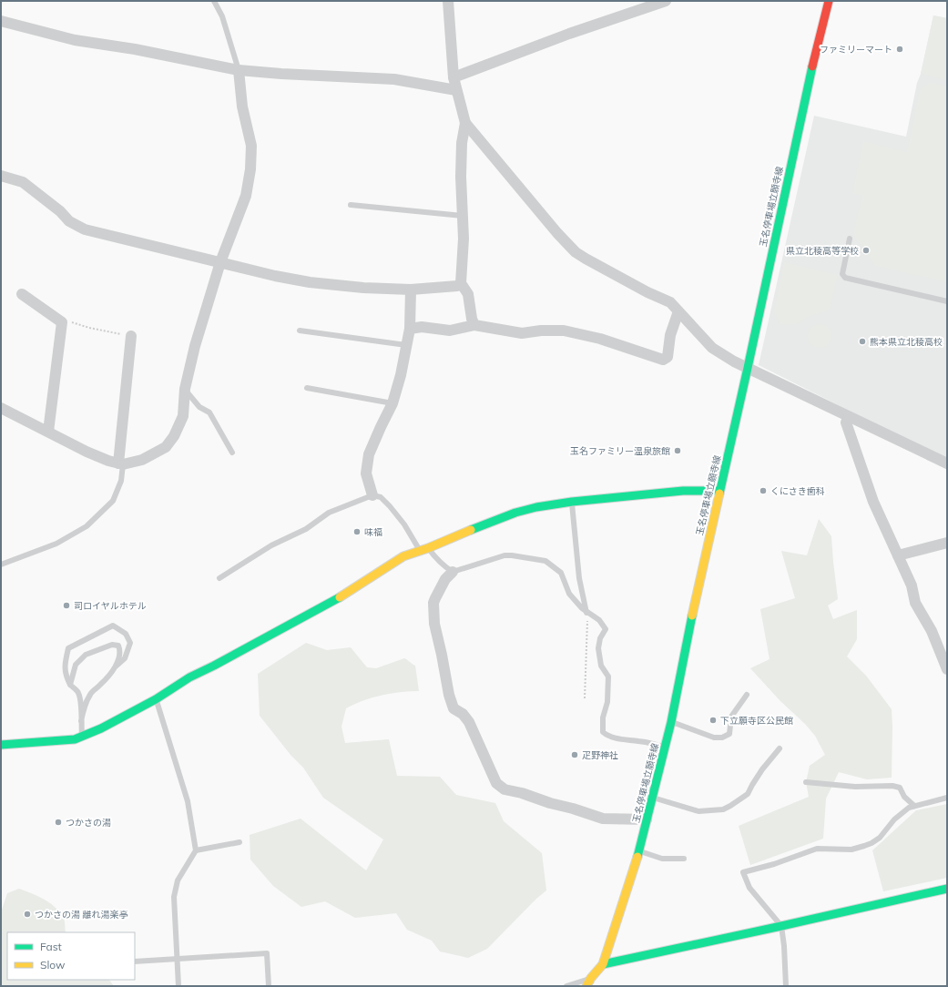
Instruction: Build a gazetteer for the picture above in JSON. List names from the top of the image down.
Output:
{
  "streets": {
    "street": ["玉名停車場立願寺線"]
  },
  "places": [
    "ファミリーマート",
    "県立北稜高等学校",
    "熊本県立北稜高校",
    "玉名ファミリー温泉旅館",
    "くにさき歯科",
    "味福",
    "司ロイヤルホテル",
    "下立願寺区公民館",
    "疋野神社",
    "つかさの湯",
    "つかさの湯 離れ湯楽亭"
  ],
  "legend": ["Fast", "Slow"]
}
